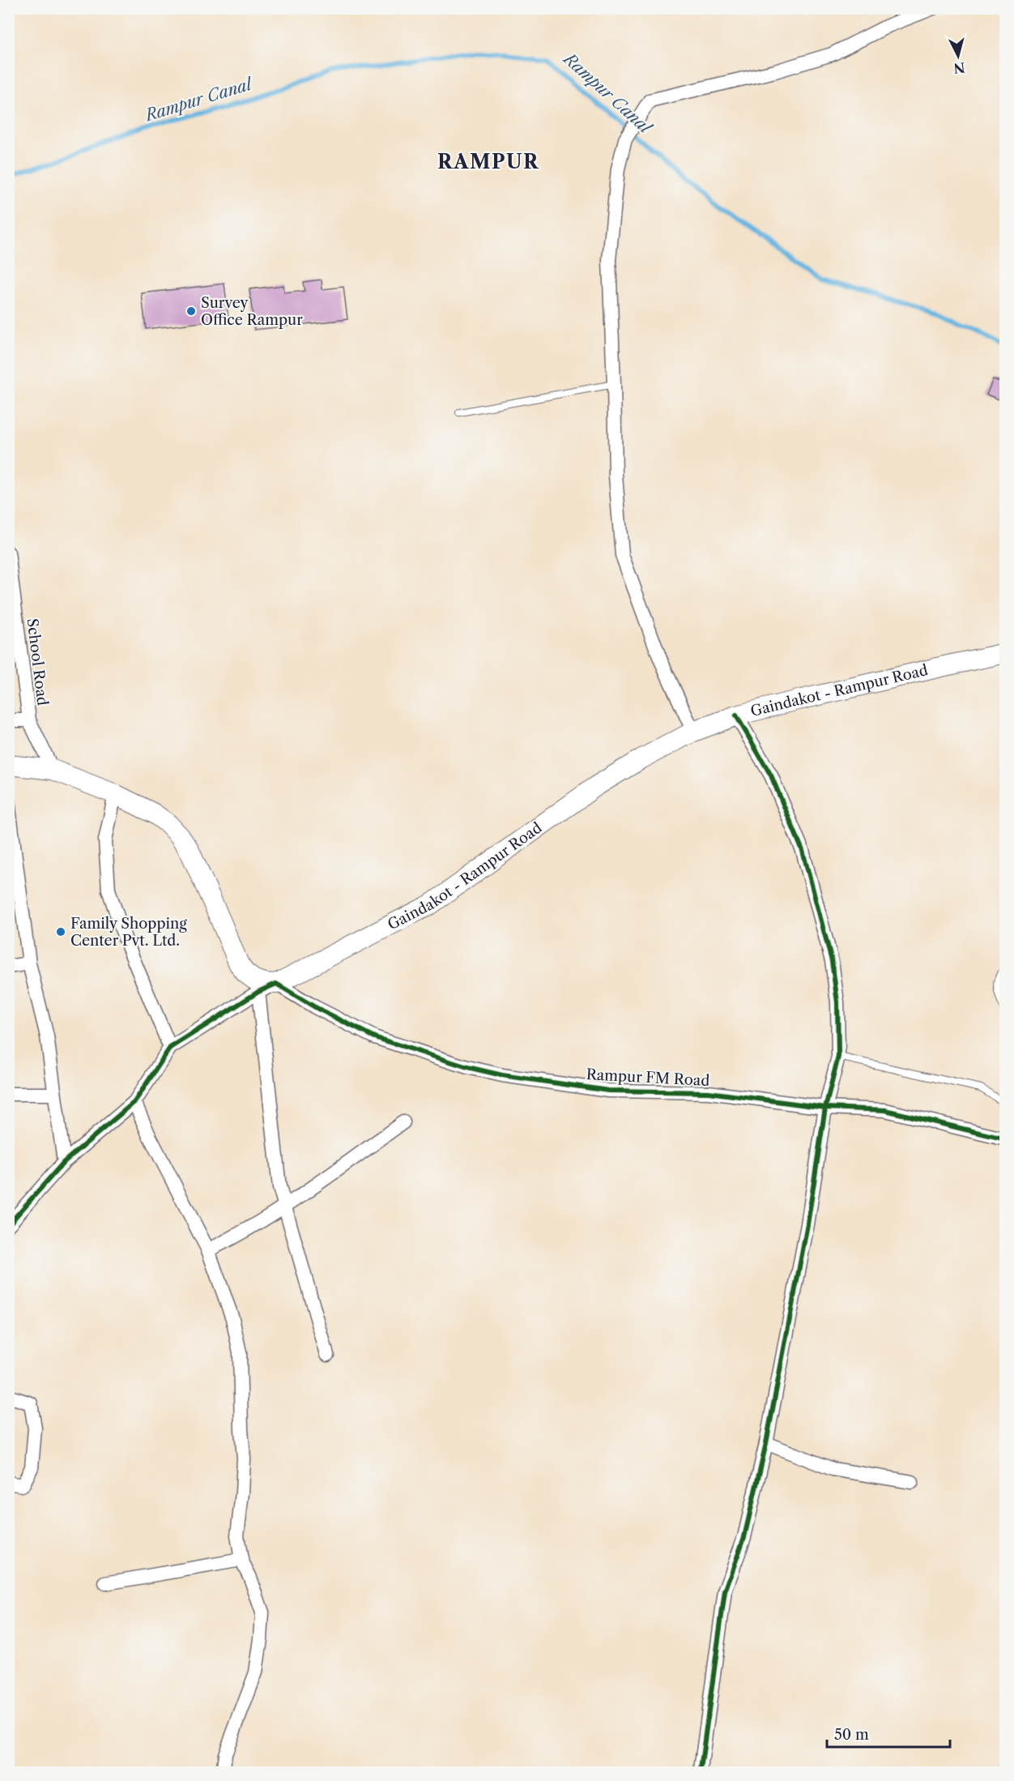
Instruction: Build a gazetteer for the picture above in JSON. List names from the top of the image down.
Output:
{
  "streets": {
    "main road": ["Gaindakot - Rampur Road"],
    "street": ["School Road", "Rampur FM Road"]
  },
  "crossings": [
    ["Gaindakot - Rampur Road", "Rampur FM Road"]
  ],
  "districts": ["RAMPUR"],
  "water": ["Rampur Canal"],
  "places": ["Survey Office Rampur", "Family Shopping Center Pvt. Ltd."],
  "scale_bar": "50 m",
  "north": "bottom"
}
